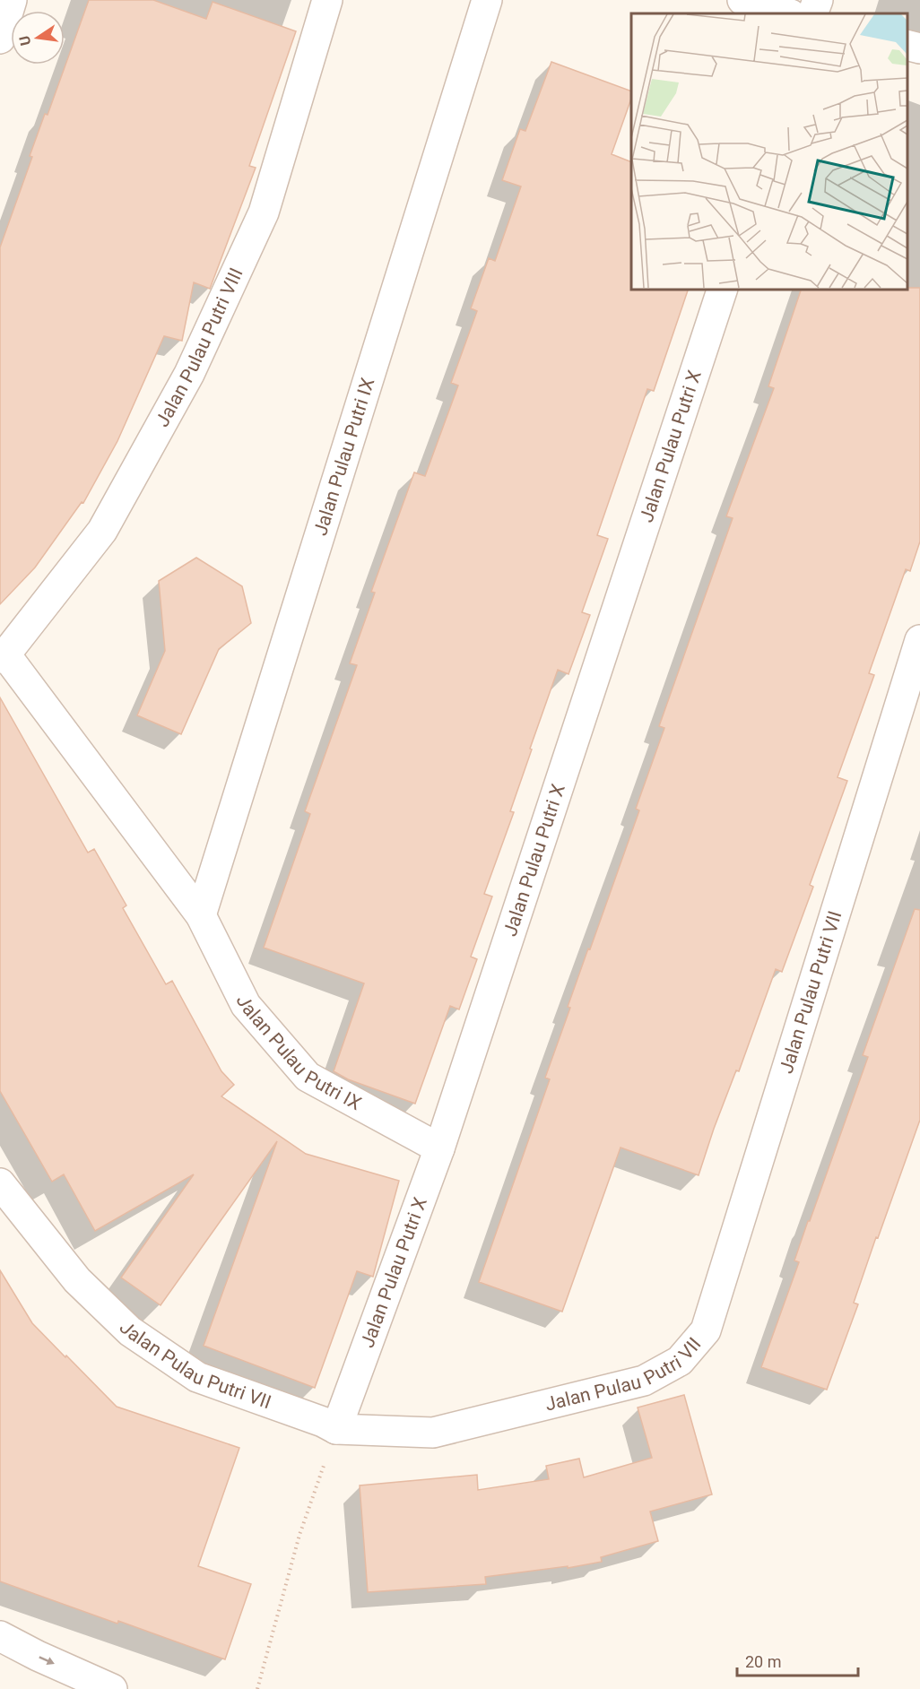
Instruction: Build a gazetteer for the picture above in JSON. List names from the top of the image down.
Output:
{
  "streets": {
    "street": [
      "Jalan Pulau Putri VIII",
      "Jalan Pulau Putri X",
      "Jalan Pulau Putri IX",
      "Jalan Pulau Putri VII"
    ]
  },
  "crossings": [
    ["Jalan Pulau Putri VIII", "Jalan Pulau Putri IX"],
    ["Jalan Pulau Putri X", "Jalan Pulau Putri IX"],
    ["Jalan Pulau Putri X", "Jalan Pulau Putri VII"]
  ],
  "scale_bar": "20 m",
  "north": "left"
}
